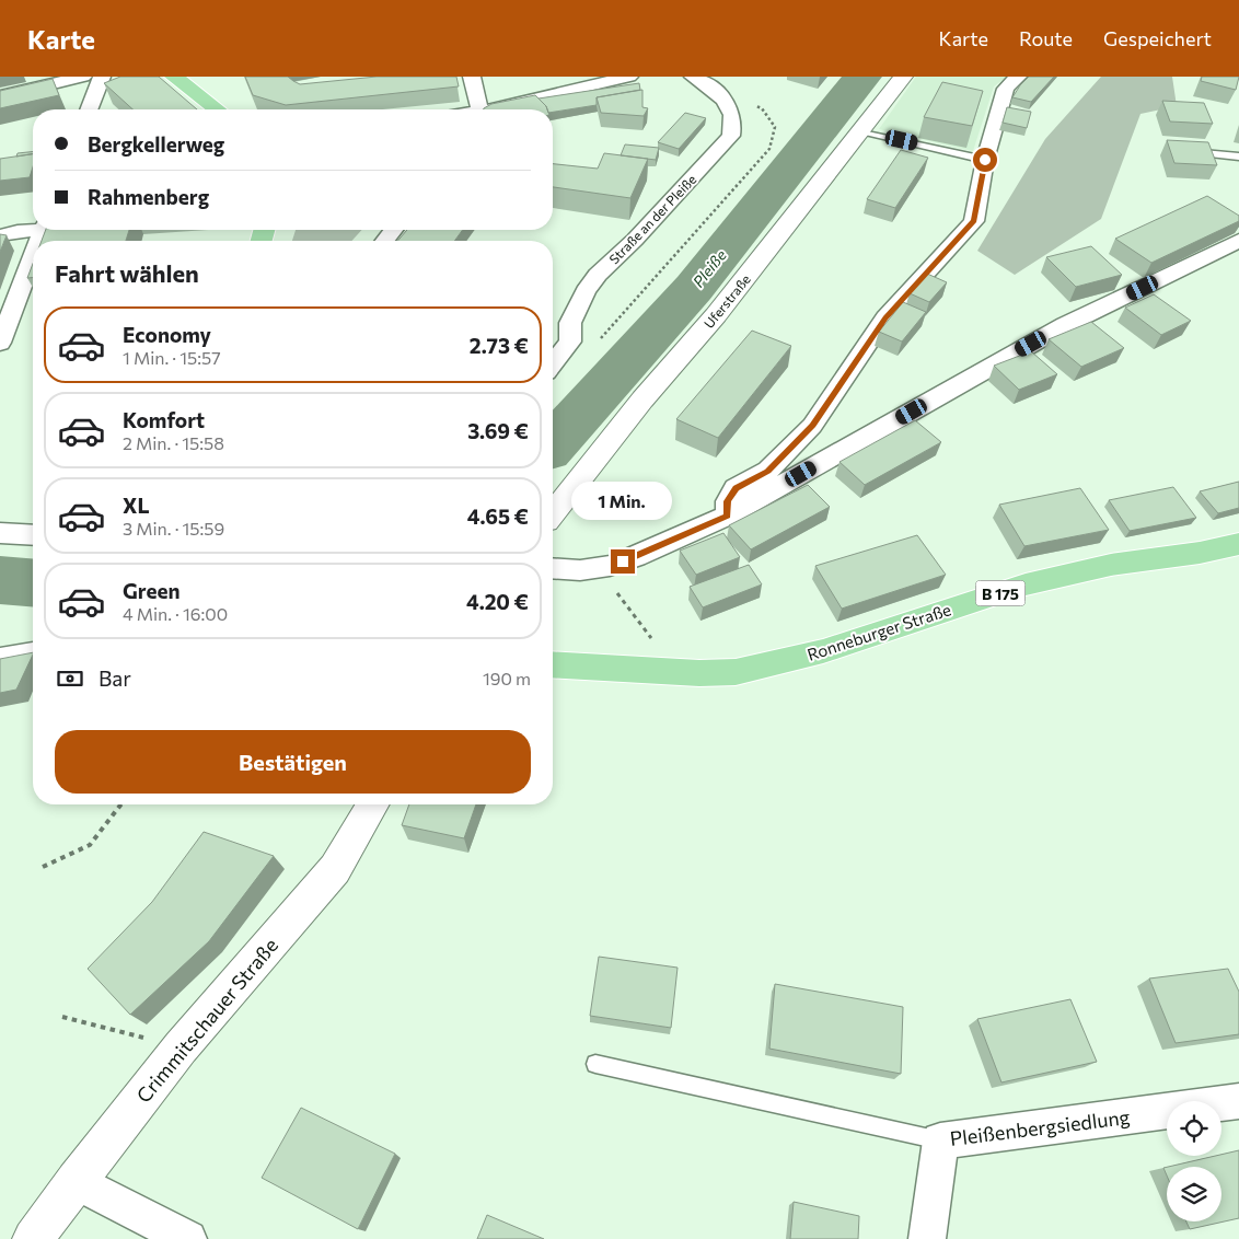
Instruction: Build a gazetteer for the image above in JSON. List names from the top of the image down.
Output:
{
  "streets": {
    "main road": ["B 175", "Ronneburger Straße"],
    "street": [
      "Straße an der Pleiße",
      "Uferstraße",
      "Crimmitschauer Straße",
      "Pleißenbergsiedlung"
    ]
  },
  "water": ["Pleiße"],
  "page": {
    "header": "Karte",
    "nav": ["Karte", "Route", "Gespeichert"],
    "banner": ["Bergkellerweg", "Rahmenberg"],
    "heading": "Fahrt wählen",
    "list": [
      {
        "name": "Economy",
        "note": "1 Min. · 15:57",
        "value": "2.73 €"
      },
      {
        "name": "Komfort",
        "note": "2 Min. · 15:58",
        "value": "3.69 €"
      },
      {
        "name": "XL",
        "note": "3 Min. · 15:59",
        "value": "4.65 €"
      },
      {
        "name": "Green",
        "note": "4 Min. · 16:00",
        "value": "4.20 €"
      }
    ],
    "bubble": "1 Min.",
    "pay": ["Bar", "190 m"],
    "buttons": "Bestätigen"
  }
}
